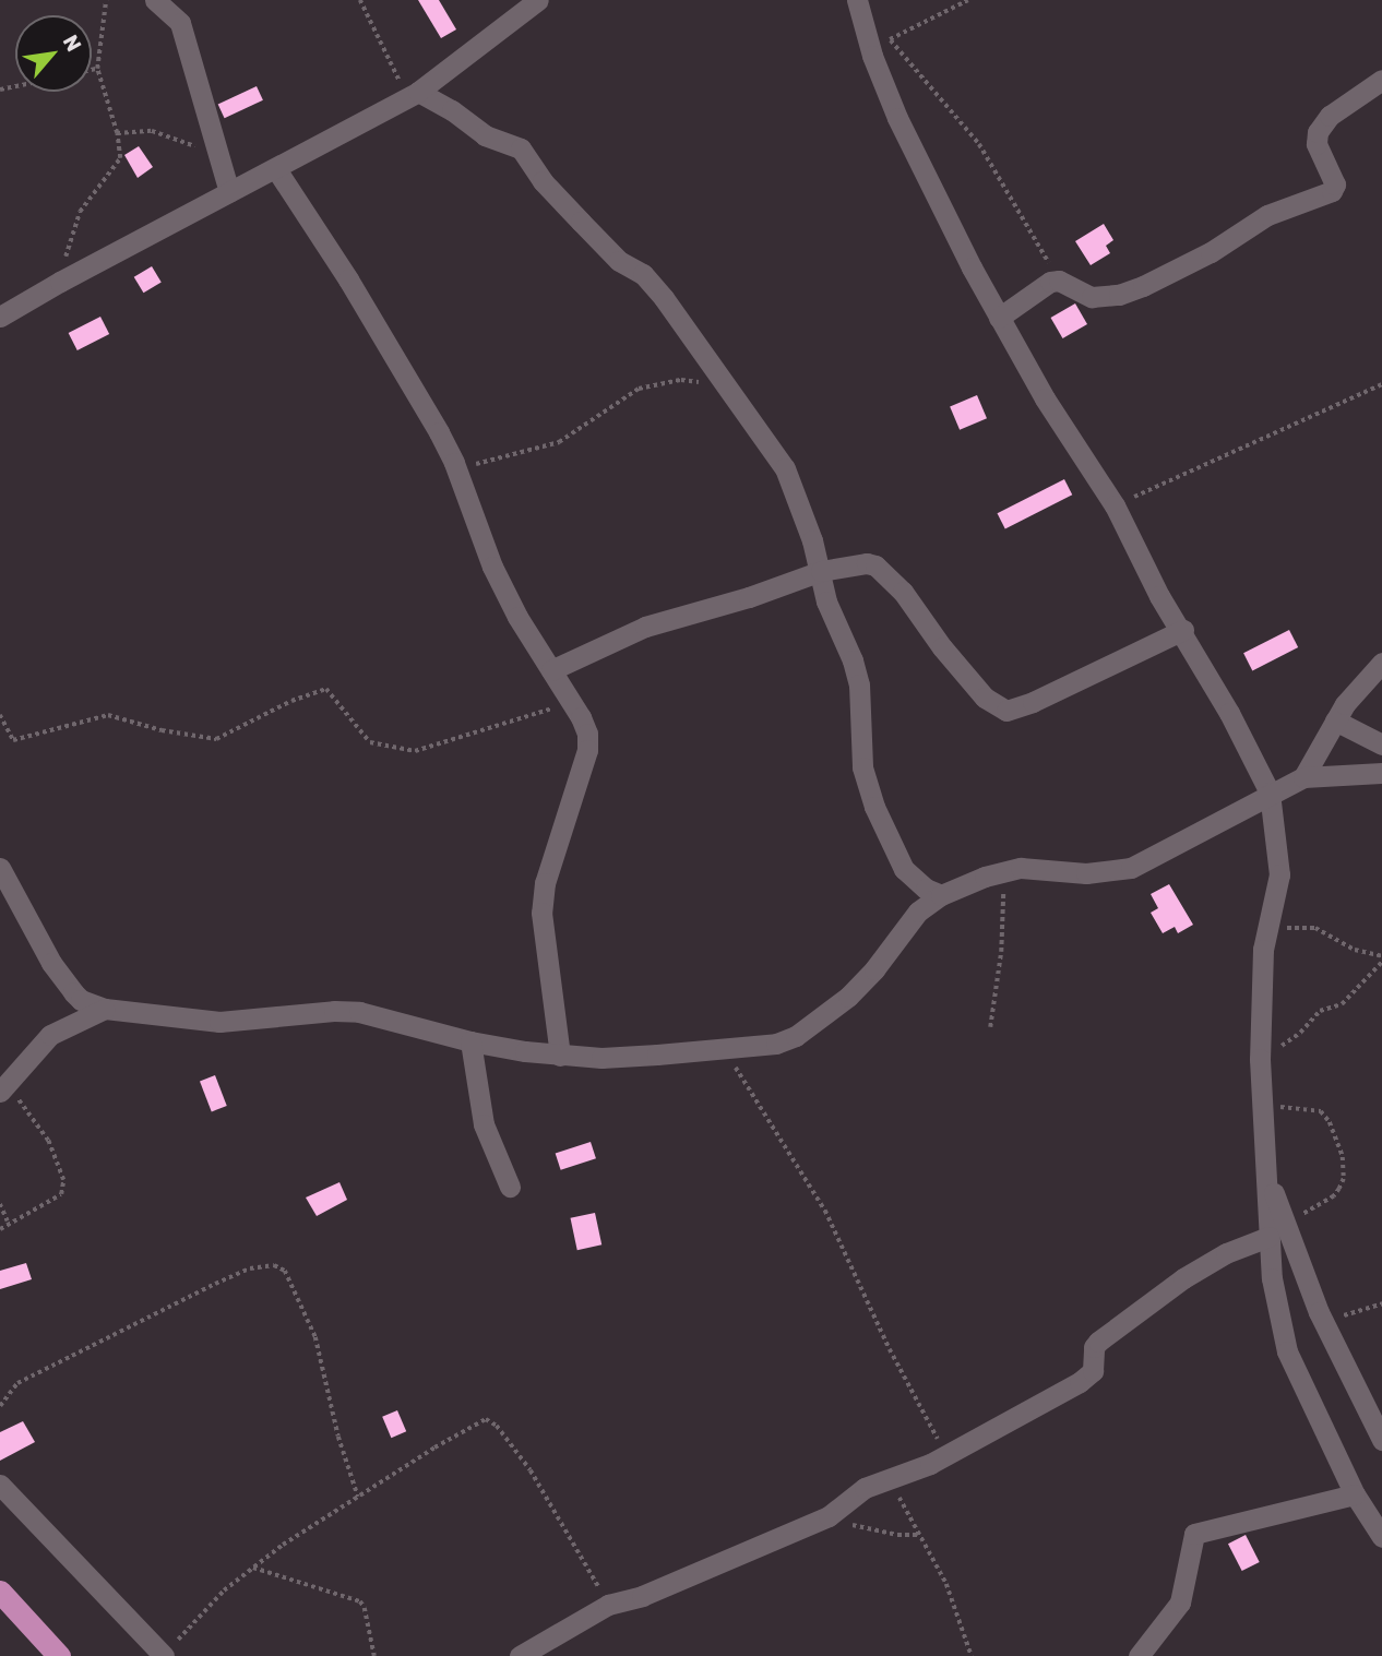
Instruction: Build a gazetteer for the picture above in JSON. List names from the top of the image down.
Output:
{
  "north": "top right"
}
